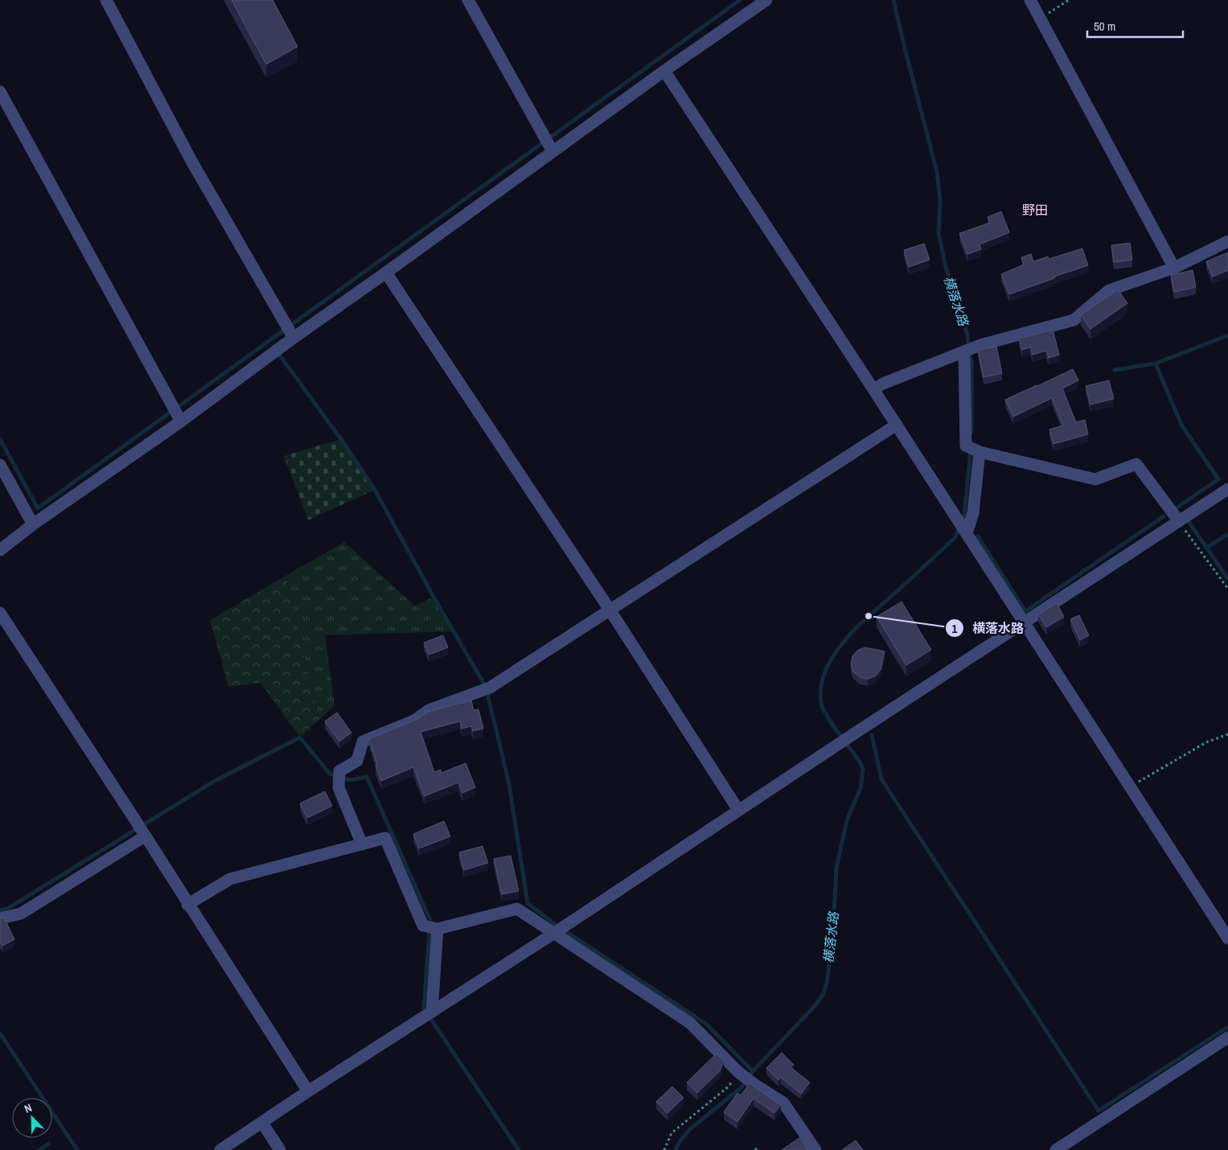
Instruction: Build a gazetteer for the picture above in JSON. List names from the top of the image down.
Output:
{
  "districts": ["野田"],
  "water": ["横落水路"],
  "places": ["横落水路"],
  "scale_bar": "50 m",
  "north": "top left"
}
